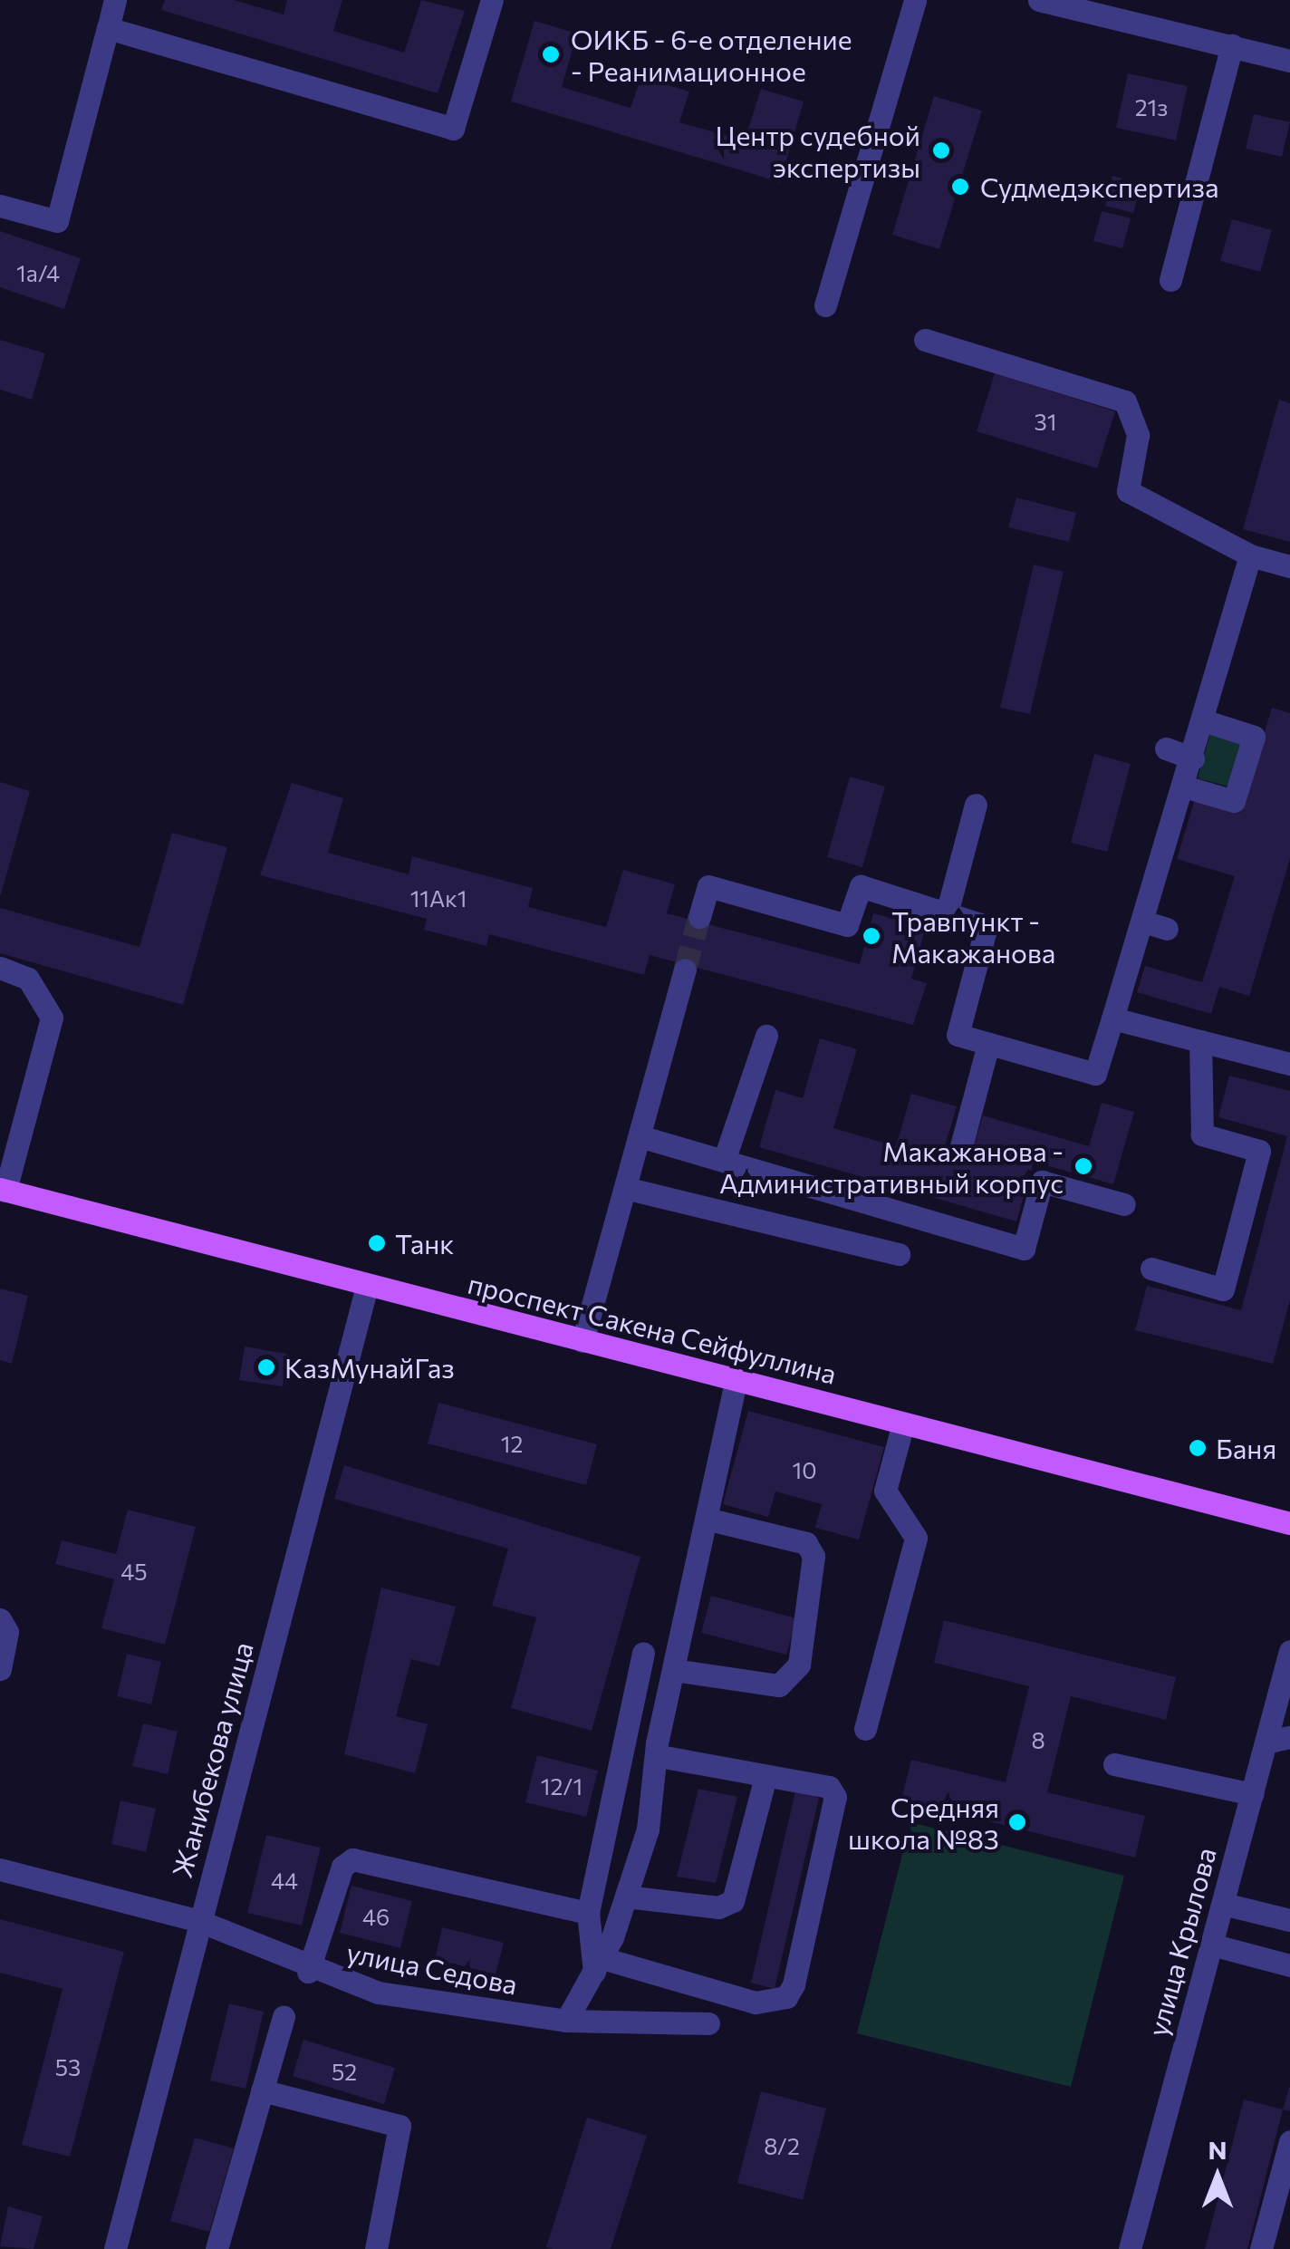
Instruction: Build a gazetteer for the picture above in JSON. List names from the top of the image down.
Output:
{
  "streets": {
    "main road": ["проспект Сакена Сейфуллина"],
    "street": ["Жанибекова улица", "улица Крылова", "улица Седова"]
  },
  "crossings": [
    ["проспект Сакена Сейфуллина", "Жанибекова улица"],
    ["Жанибекова улица", "улица Седова"]
  ],
  "places": [
    "ОИКБ - 6-е отделение - Реанимационное",
    "Центр судебной экспертизы",
    "Судмедэкспертиза",
    "Травпункт - Макажанова",
    "Макажанова - Административный корпус",
    "Танк",
    "КазМунайГаз",
    "Баня",
    "Средняя школа №83"
  ],
  "house_numbers": [
    "21з",
    "1а/4",
    "31",
    "11Ак1",
    "12",
    "10",
    "45",
    "8",
    "12/1",
    "44",
    "46",
    "53",
    "52",
    "8/2"
  ],
  "north": "top"
}
